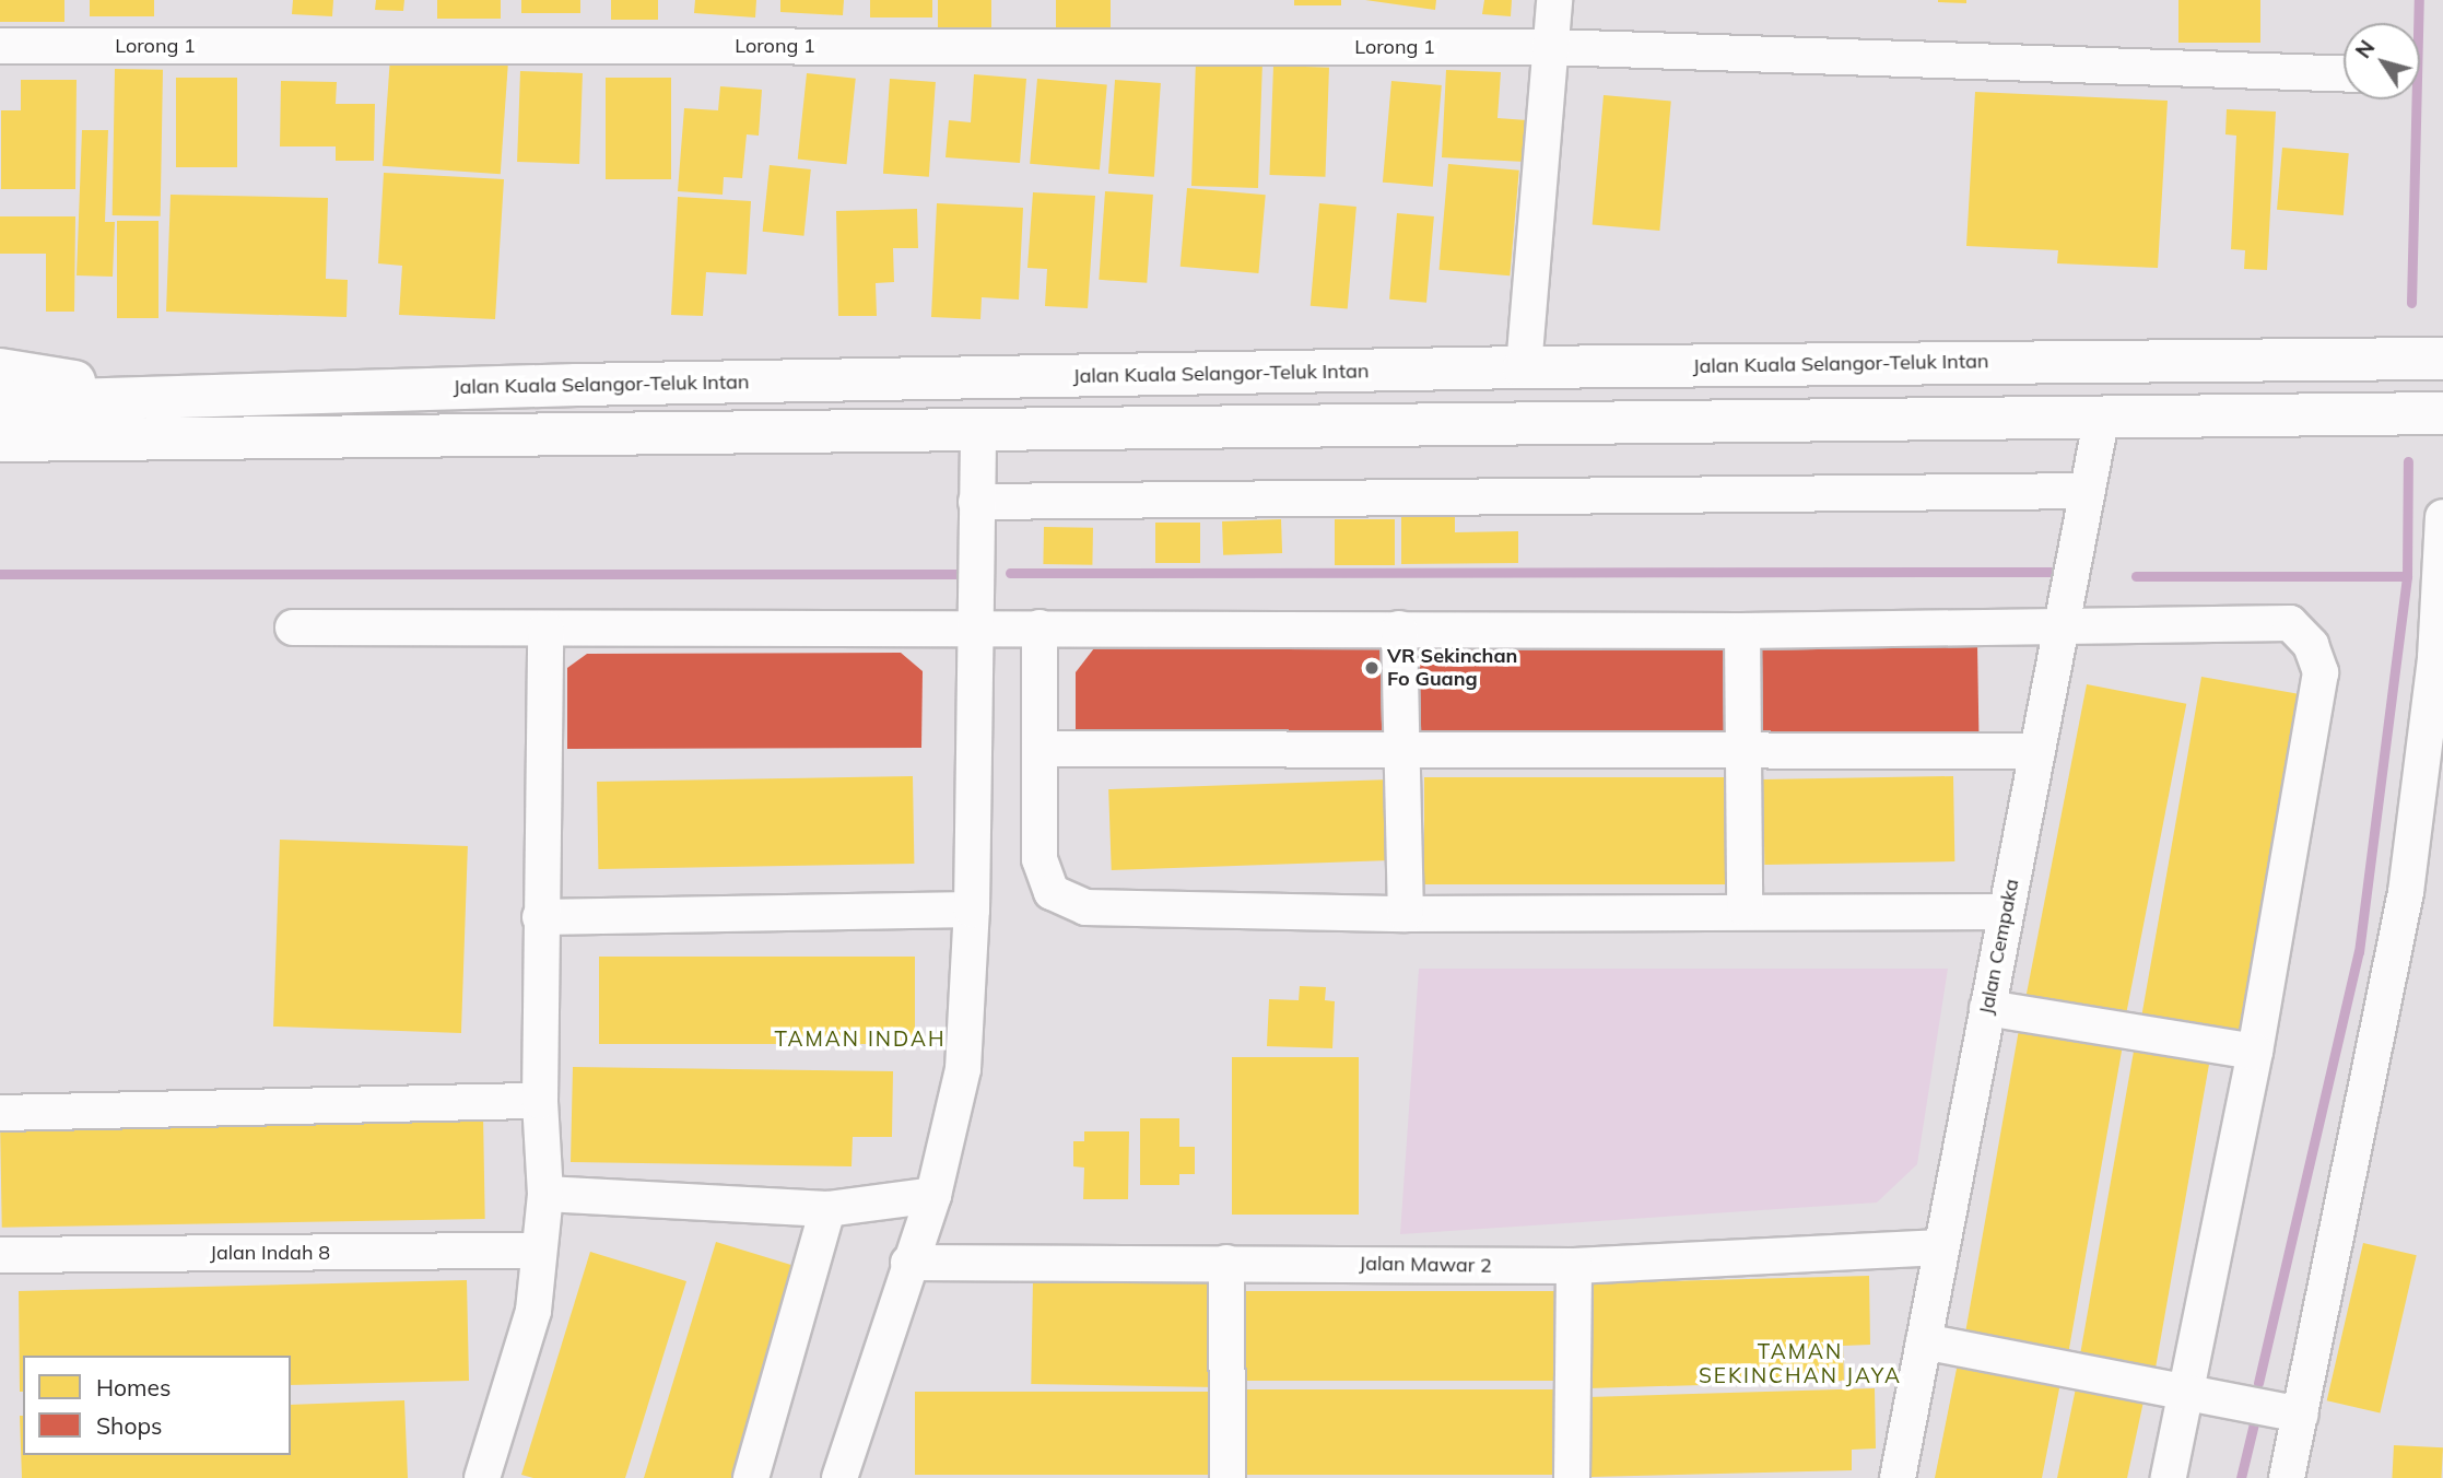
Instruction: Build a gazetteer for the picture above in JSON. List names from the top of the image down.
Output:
{
  "streets": {
    "highway": ["Jalan Kuala Selangor-Teluk Intan"],
    "street": [
      "Lorong 1",
      "Jalan Cempaka",
      "Jalan Indah 8",
      "Jalan Mawar 2"
    ]
  },
  "crossings": [
    ["Jalan Cempaka", "Jalan Mawar 2"]
  ],
  "districts": ["TAMAN INDAH", "TAMAN SEKINCHAN JAYA"],
  "places": ["VR Sekinchan Fo Guang"],
  "legend": ["Homes", "Shops"],
  "north": "top left"
}
